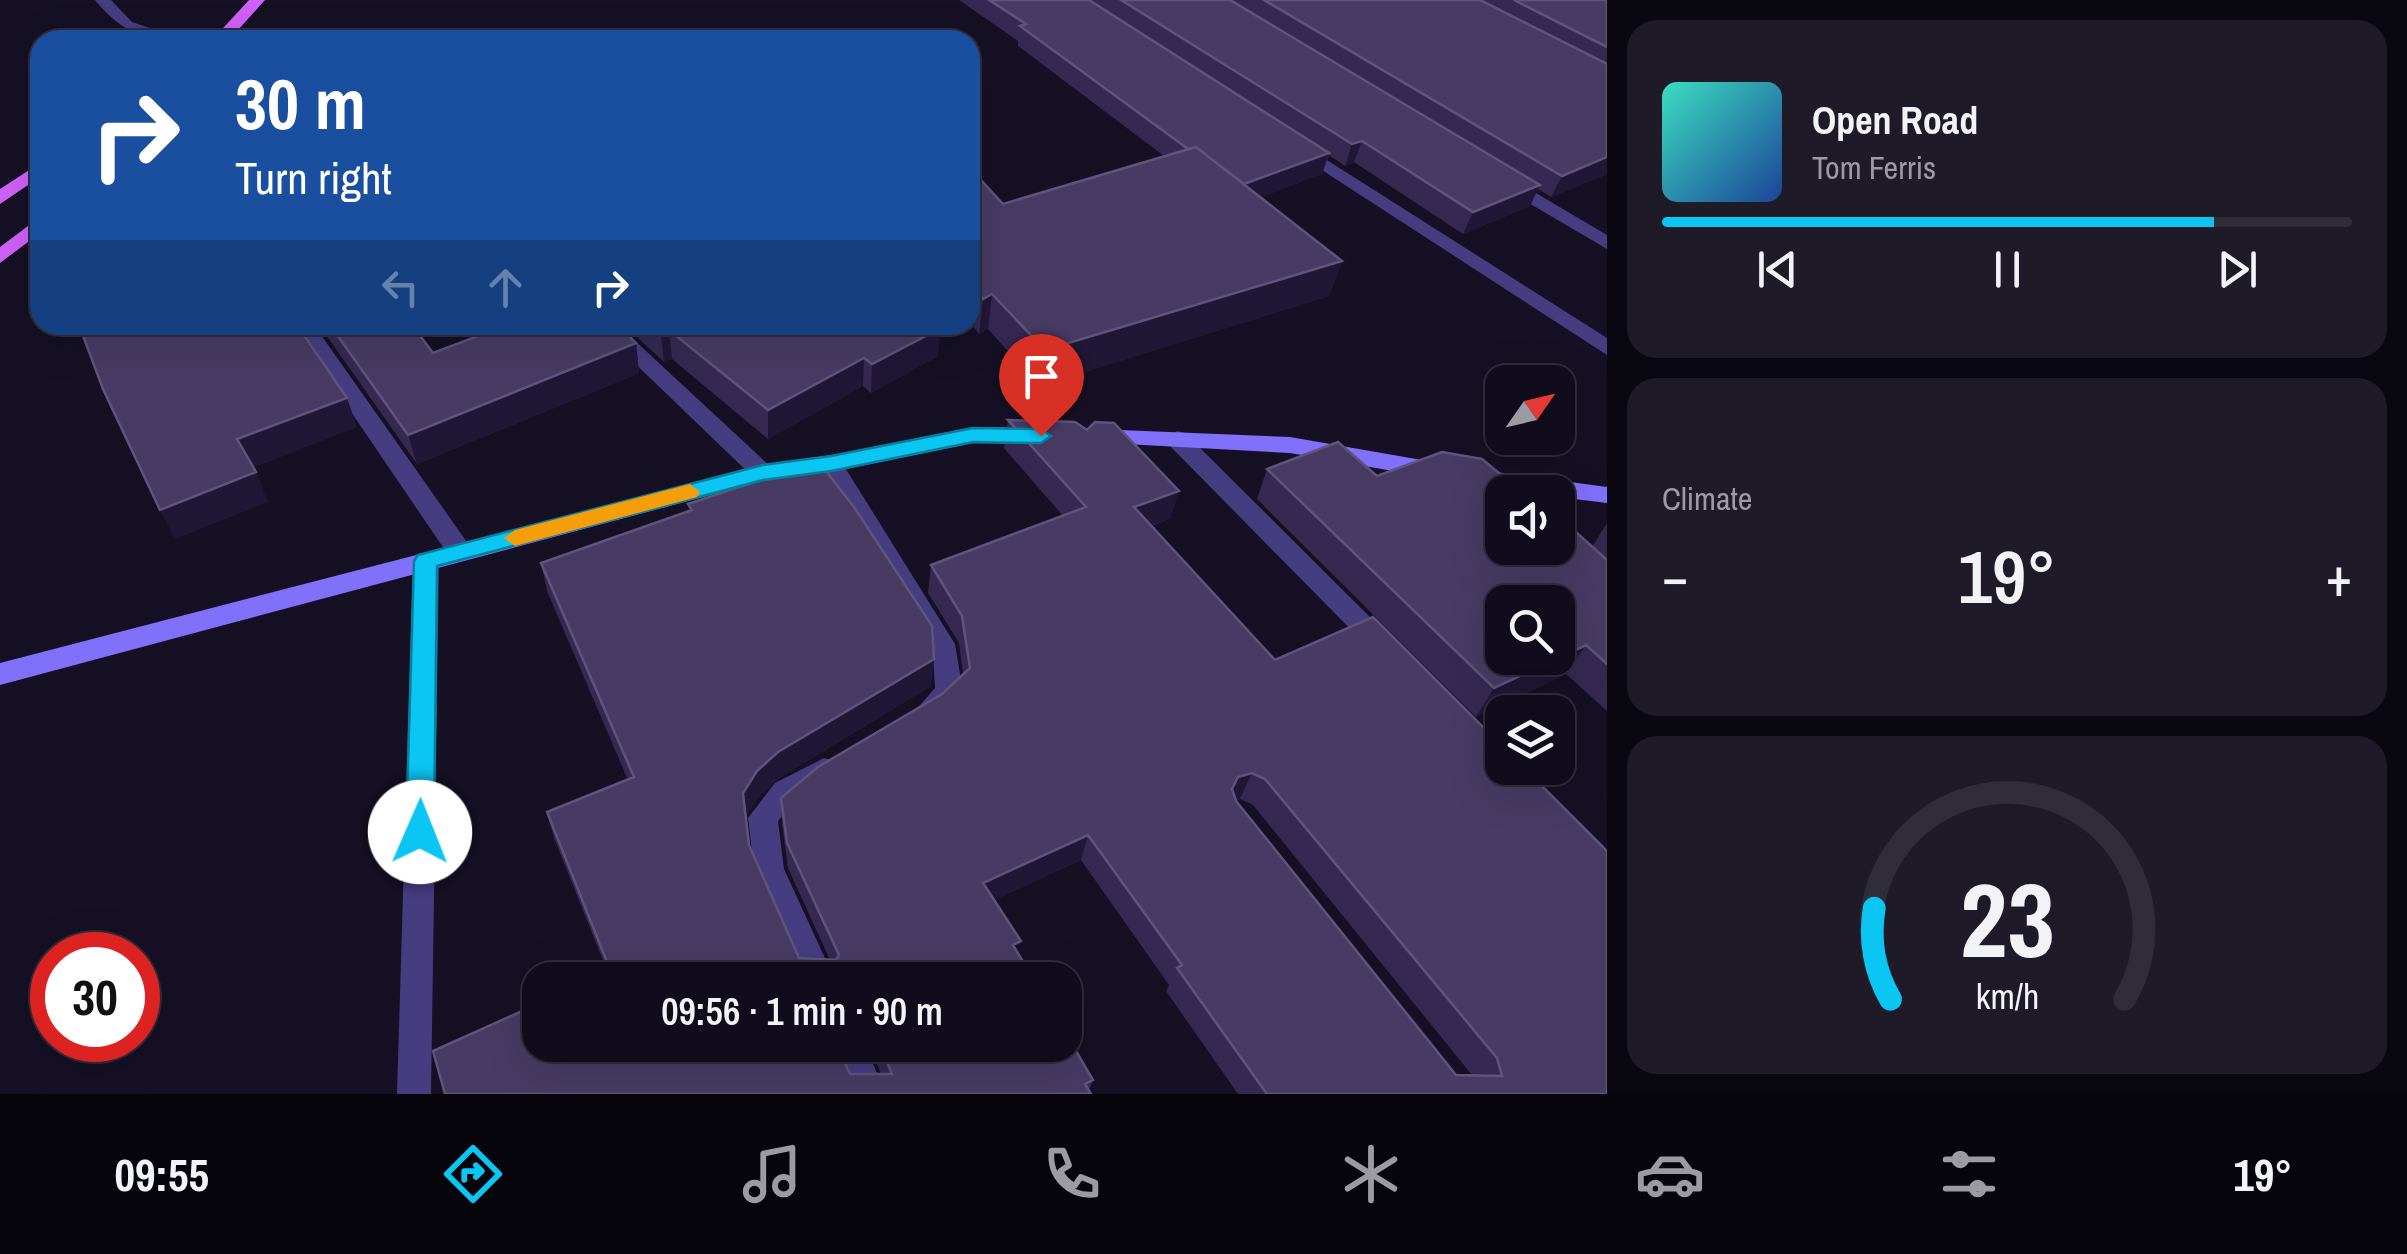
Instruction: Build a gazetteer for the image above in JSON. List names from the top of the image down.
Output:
{
  "north": "top right",
  "page": {
    "turn": ["30 m", "Turn right"],
    "song": ["Open Road", "Tom Ferris"],
    "tile": "Climate",
    "heat": ["−", "19°", "+"],
    "limit": "30",
    "trip": "09:56 · 1 min · 90 m",
    "tabs": ["09:55", "19°"],
    "gauge": ["23", "km/h"]
  }
}
